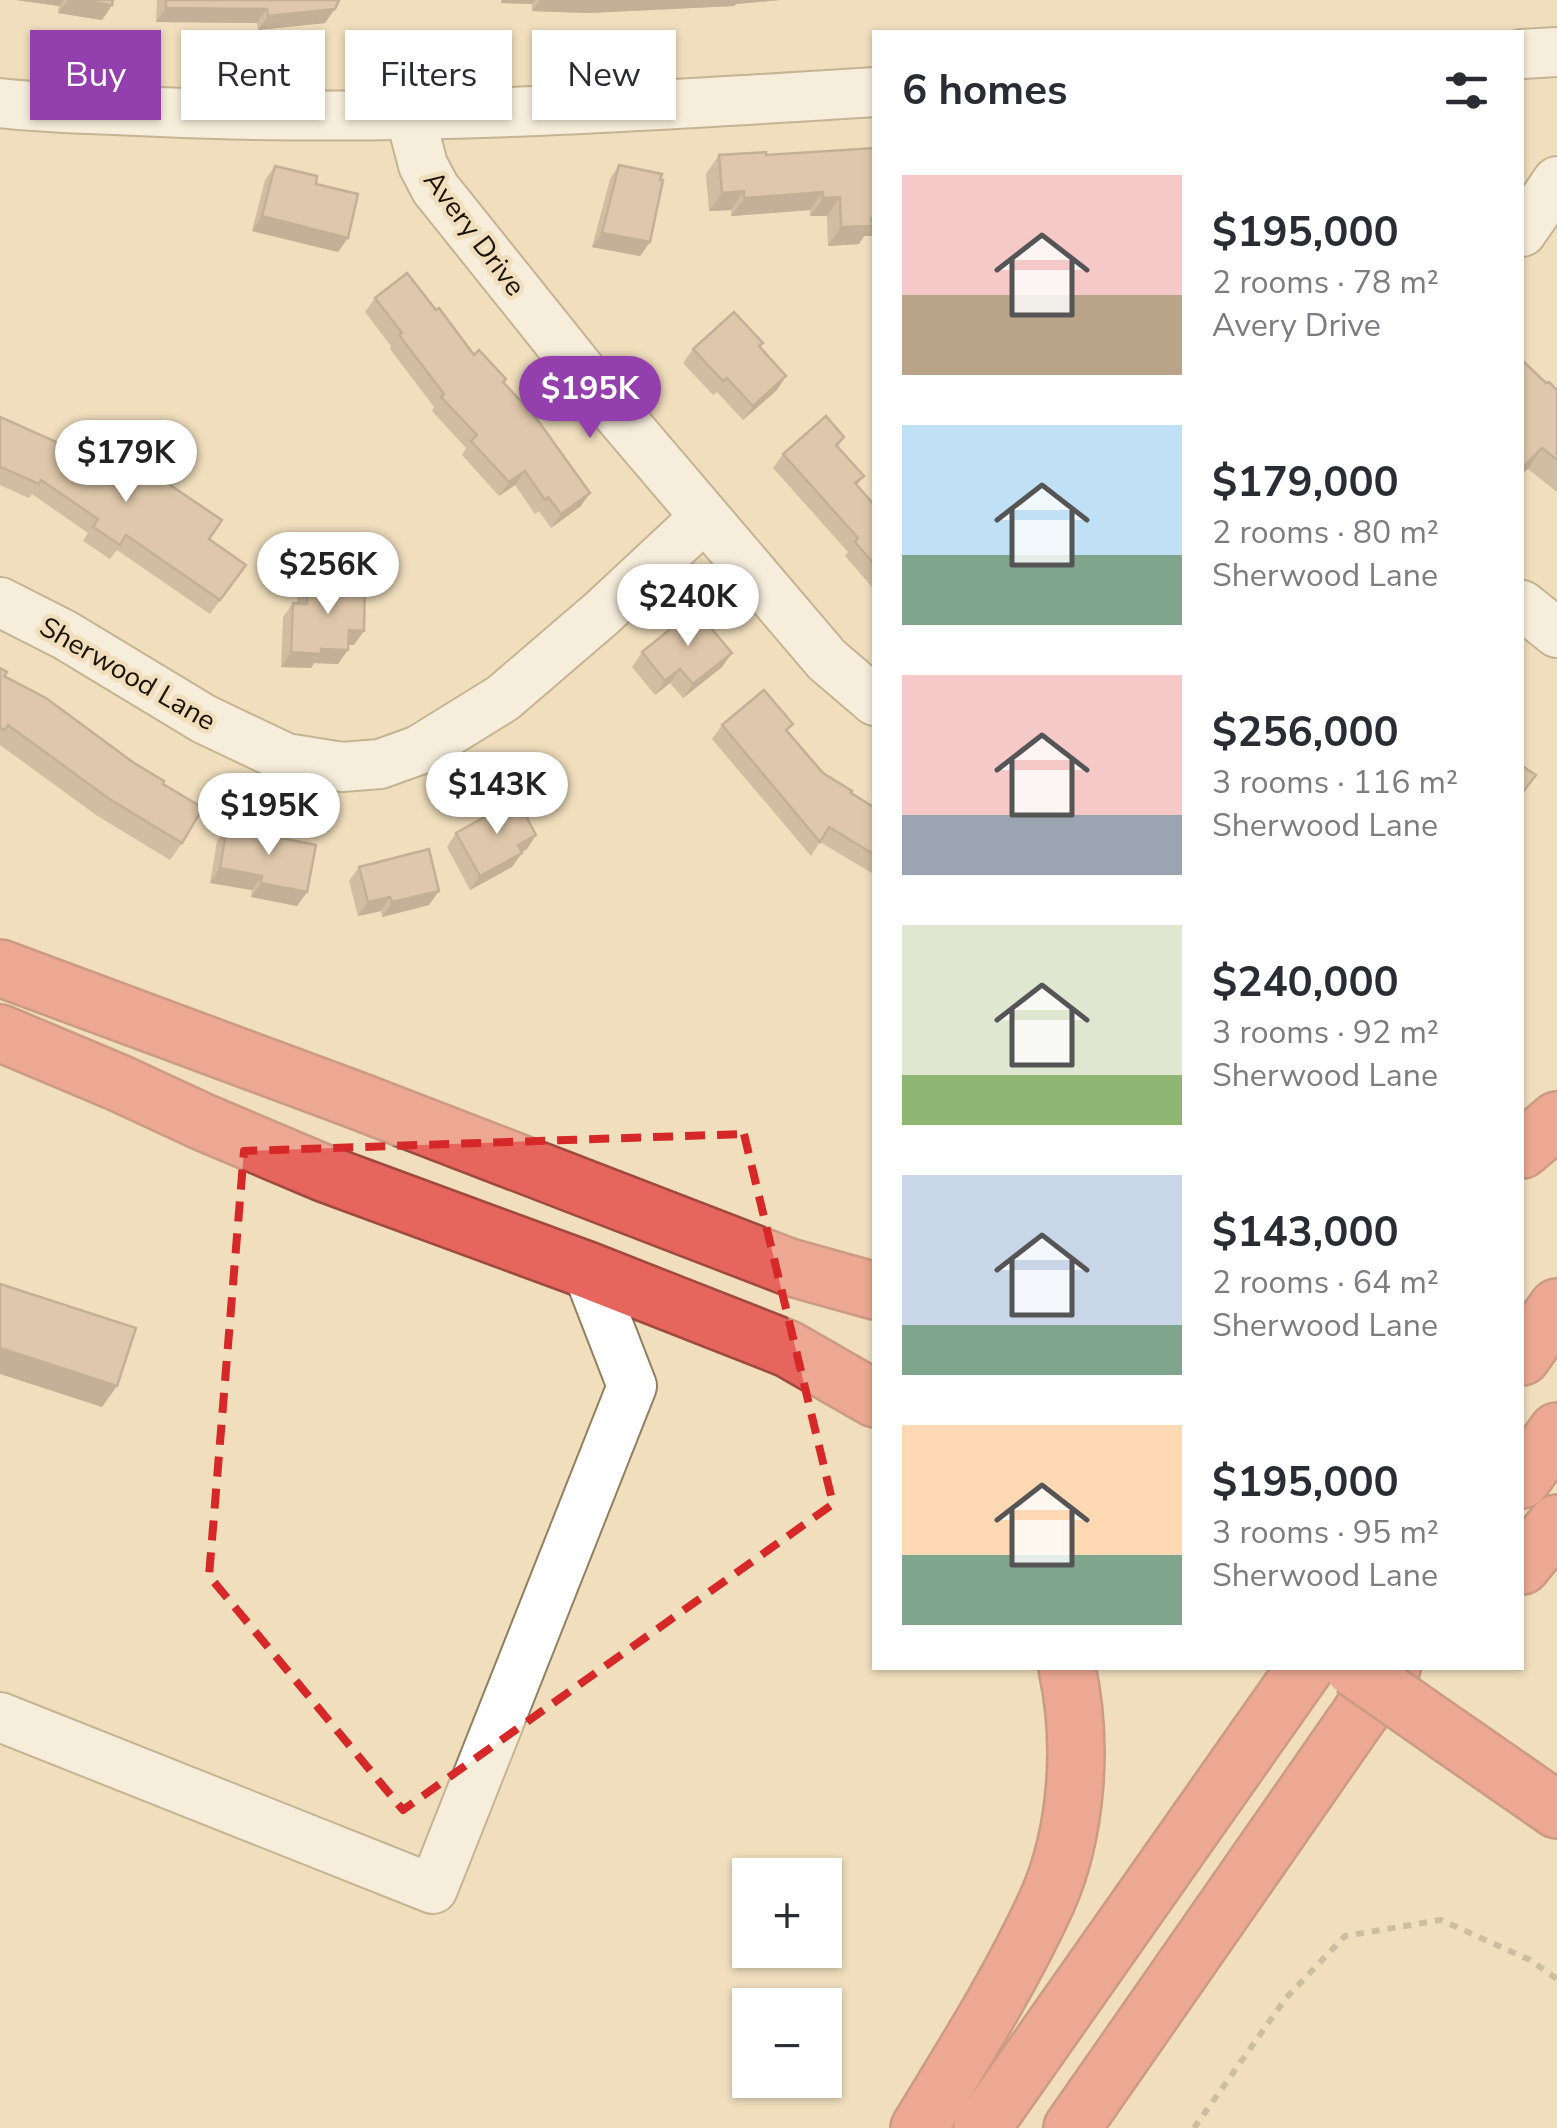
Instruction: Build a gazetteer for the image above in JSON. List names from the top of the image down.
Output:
{
  "streets": {
    "street": ["Avery Drive", "Sherwood Lane"]
  },
  "crossings": [
    ["Avery Drive", "Sherwood Lane"]
  ],
  "page": {
    "chip": [
      "Buy",
      "Rent",
      "Filters",
      "New"
    ],
    "heading": "6 homes",
    "list": [
      {
        "name": "$195,000",
        "note": "2 rooms · 78 m² · Avery Drive"
      },
      {
        "name": "$179,000",
        "note": "2 rooms · 80 m² · Sherwood Lane"
      },
      {
        "name": "$256,000",
        "note": "3 rooms · 116 m² · Sherwood Lane"
      },
      {
        "name": "$240,000",
        "note": "3 rooms · 92 m² · Sherwood Lane"
      },
      {
        "name": "$143,000",
        "note": "2 rooms · 64 m² · Sherwood Lane"
      },
      {
        "name": "$195,000",
        "note": "3 rooms · 95 m² · Sherwood Lane"
      }
    ],
    "price": [
      "$195K",
      "$179K",
      "$256K",
      "$240K",
      "$143K",
      "$195K"
    ],
    "map_buttons": ["+", "−"]
  }
}
